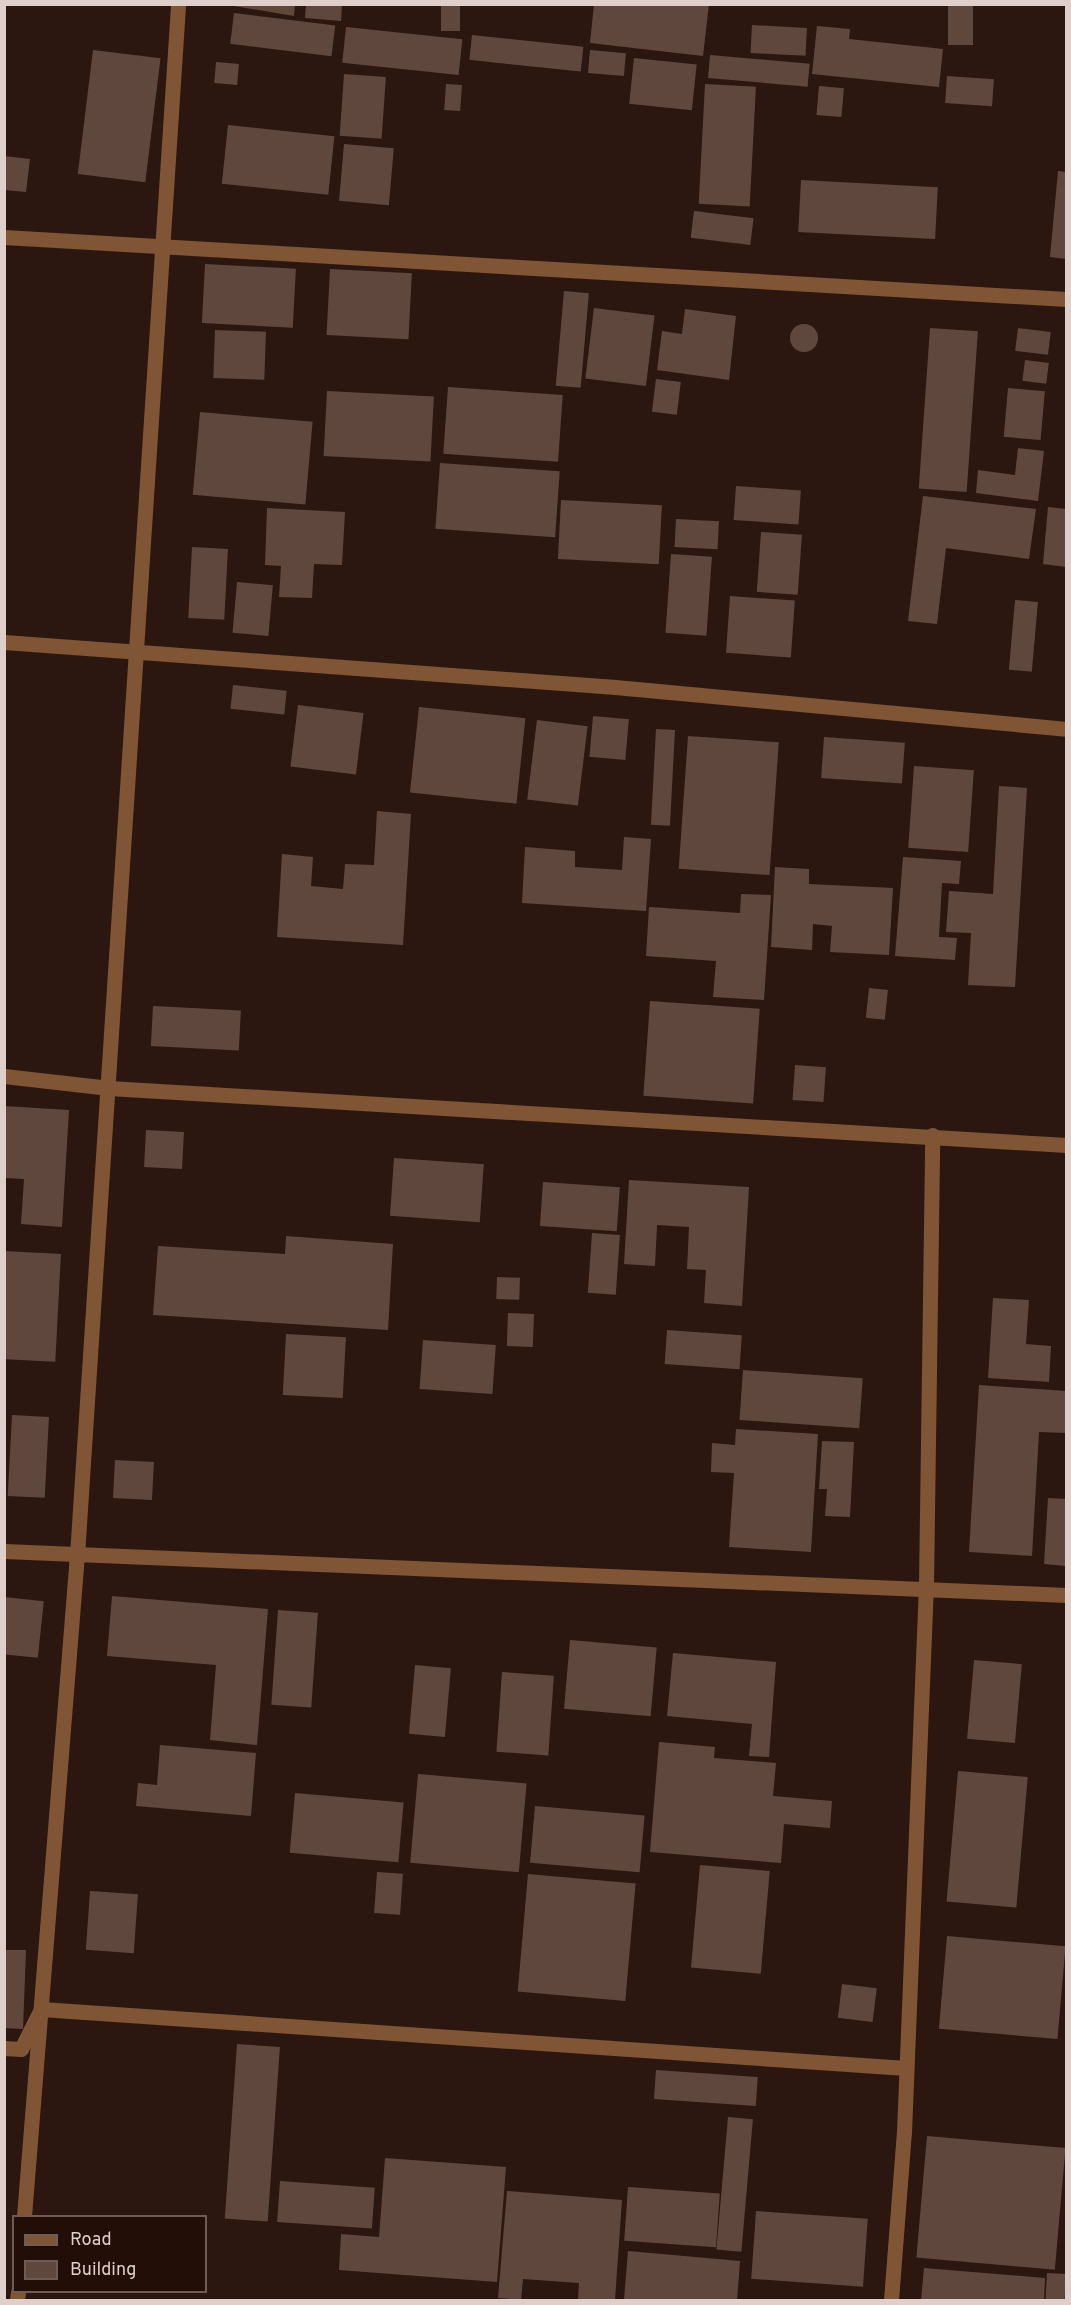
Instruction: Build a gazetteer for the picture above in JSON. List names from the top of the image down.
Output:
{
  "legend": ["Road", "Building"]
}
